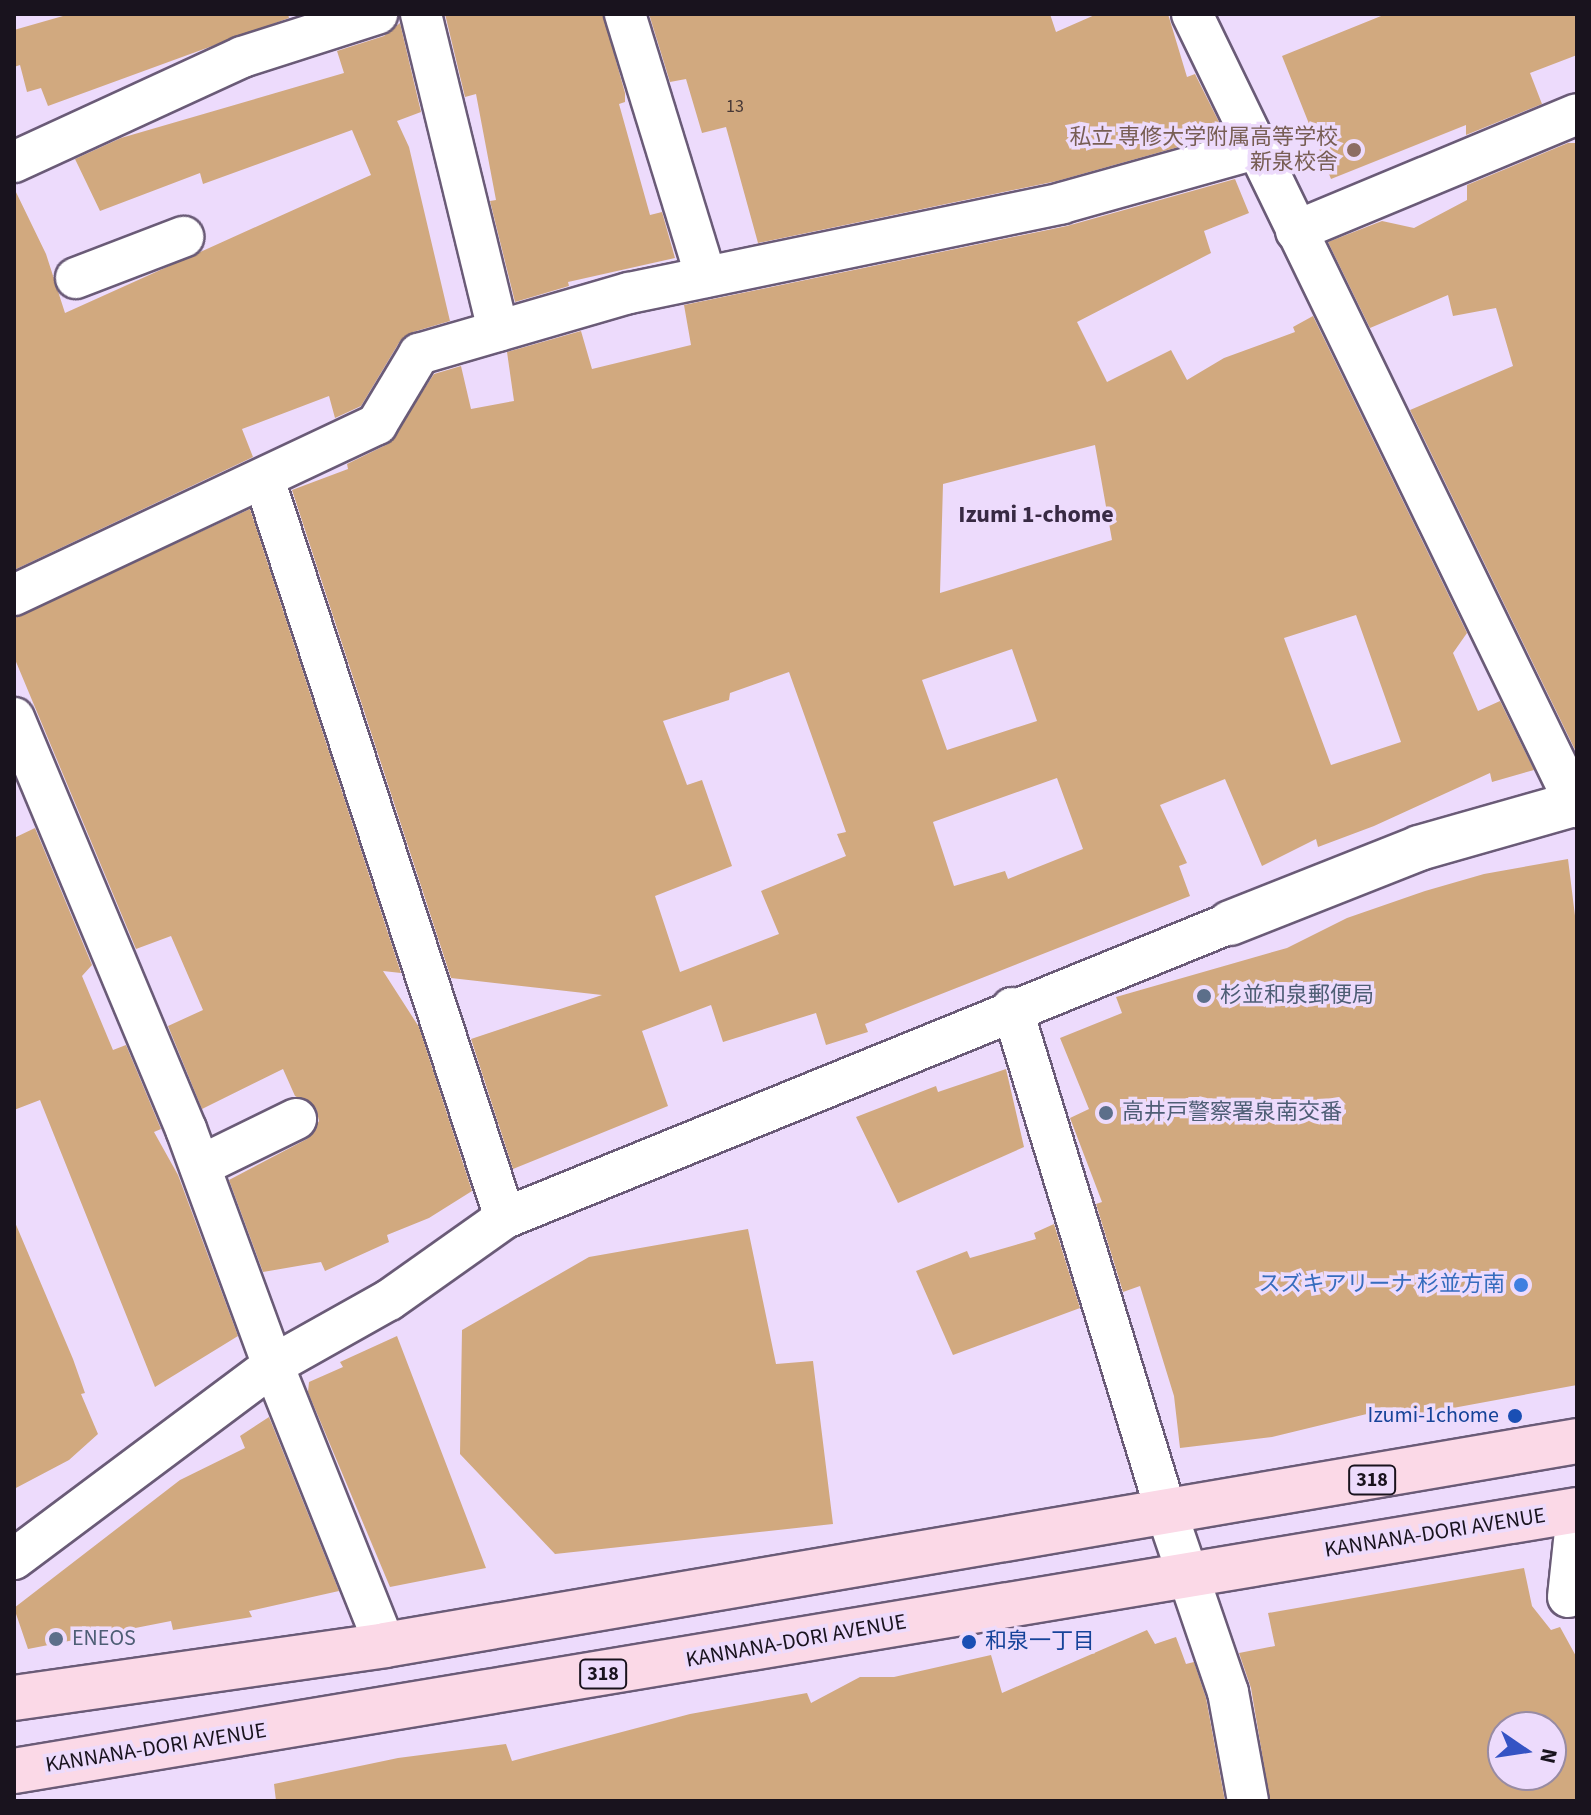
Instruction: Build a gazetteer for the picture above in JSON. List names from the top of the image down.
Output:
{
  "streets": {
    "main road": ["318", "KANNANA-DORI AVENUE"]
  },
  "districts": ["Izumi 1-chome"],
  "places": [
    "私立 専修大学附属高等学校 新泉校舎",
    "杉並和泉郵便局",
    "高井戸警察署泉南交番",
    "スズキアリーナ 杉並方南",
    "Izumi-1chome",
    "ENEOS",
    "和泉一丁目"
  ],
  "house_numbers": ["13"],
  "north": "right"
}
